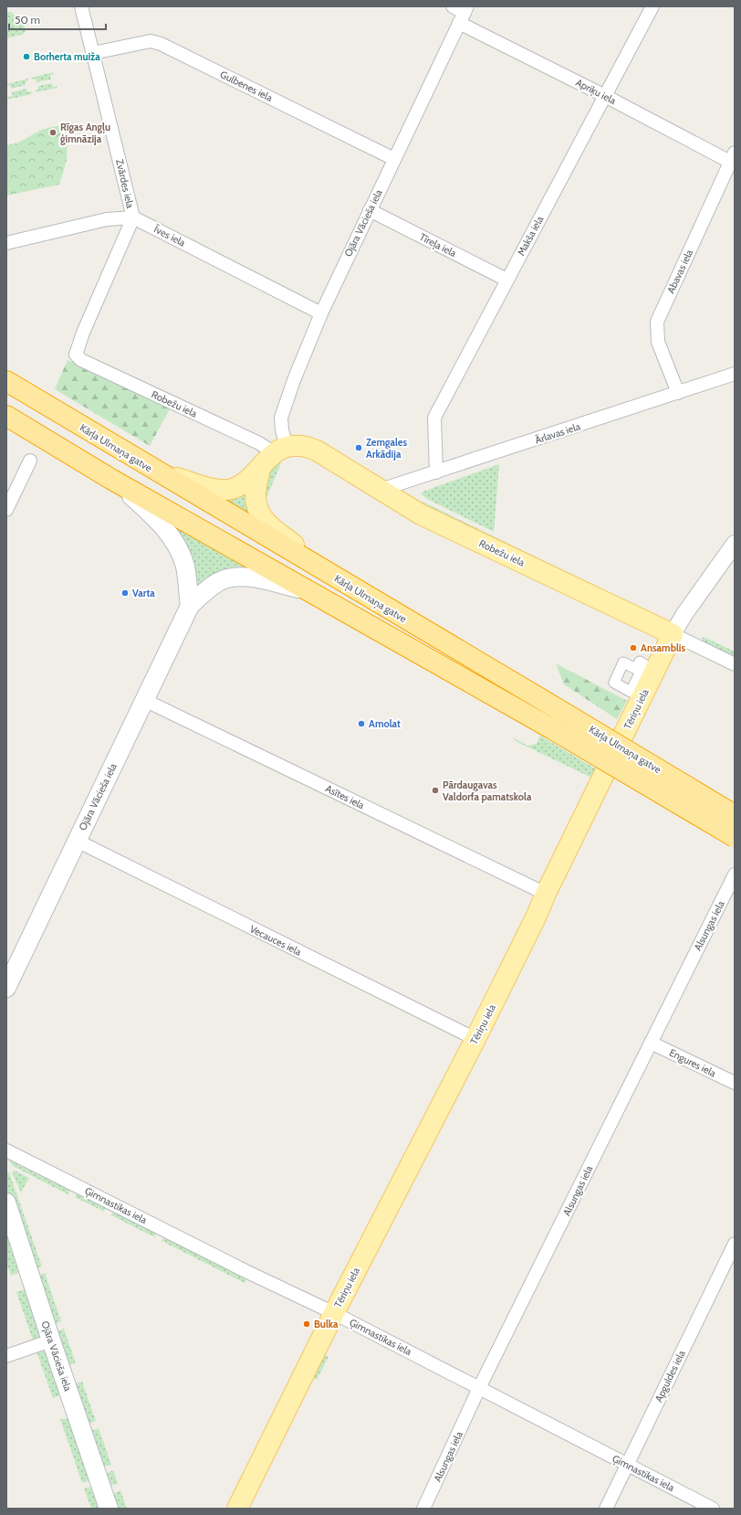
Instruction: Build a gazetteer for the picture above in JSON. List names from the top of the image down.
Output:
{
  "streets": {
    "highway": ["Kārļa Ulmaņa gatve"],
    "main road": ["Ojāra Vācieša iela", "Robežu iela", "Tēriņu iela"],
    "street": [
      "Gulbenes iela",
      "Apriķu iela",
      "Zvārdes iela",
      "Īves iela",
      "Makša iela",
      "Tīreļa iela",
      "Abavas iela",
      "Ārlavas iela",
      "Asītes iela",
      "Alsungas iela",
      "Vecauces iela",
      "Engures iela",
      "Ģimnastikas iela",
      "Apguldes iela"
    ]
  },
  "crossings": [
    ["Gulbenes iela", "Zvārdes iela"],
    ["Gulbenes iela", "Ojāra Vācieša iela"],
    ["Apriķu iela", "Ojāra Vācieša iela"],
    ["Apriķu iela", "Makša iela"],
    ["Apriķu iela", "Abavas iela"],
    ["Zvārdes iela", "Īves iela"],
    ["Zvārdes iela", "Robežu iela"],
    ["Ojāra Vācieša iela", "Īves iela"],
    ["Ojāra Vācieša iela", "Tīreļa iela"],
    ["Ojāra Vācieša iela", "Robežu iela"],
    ["Ojāra Vācieša iela", "Kārļa Ulmaņa gatve"],
    ["Ojāra Vācieša iela", "Asītes iela"],
    ["Ojāra Vācieša iela", "Vecauces iela"],
    ["Makša iela", "Tīreļa iela"],
    ["Makša iela", "Ārlavas iela"],
    ["Abavas iela", "Ārlavas iela"],
    ["Robežu iela", "Ārlavas iela"],
    ["Robežu iela", "Tēriņu iela"],
    ["Tēriņu iela", "Asītes iela"],
    ["Tēriņu iela", "Vecauces iela"],
    ["Tēriņu iela", "Ģimnastikas iela"],
    ["Alsungas iela", "Engures iela"],
    ["Alsungas iela", "Ģimnastikas iela"],
    ["Ģimnastikas iela", "Apguldes iela"]
  ],
  "places": [
    "Borherta muiža",
    "Rīgas Angļu ģimnāzija",
    "Zemgales Arkādija",
    "Varta",
    "Ansamblis",
    "Amolat",
    "Pārdaugavas Valdorfa pamatskola",
    "Bulka"
  ],
  "scale_bar": "50 m"
}
